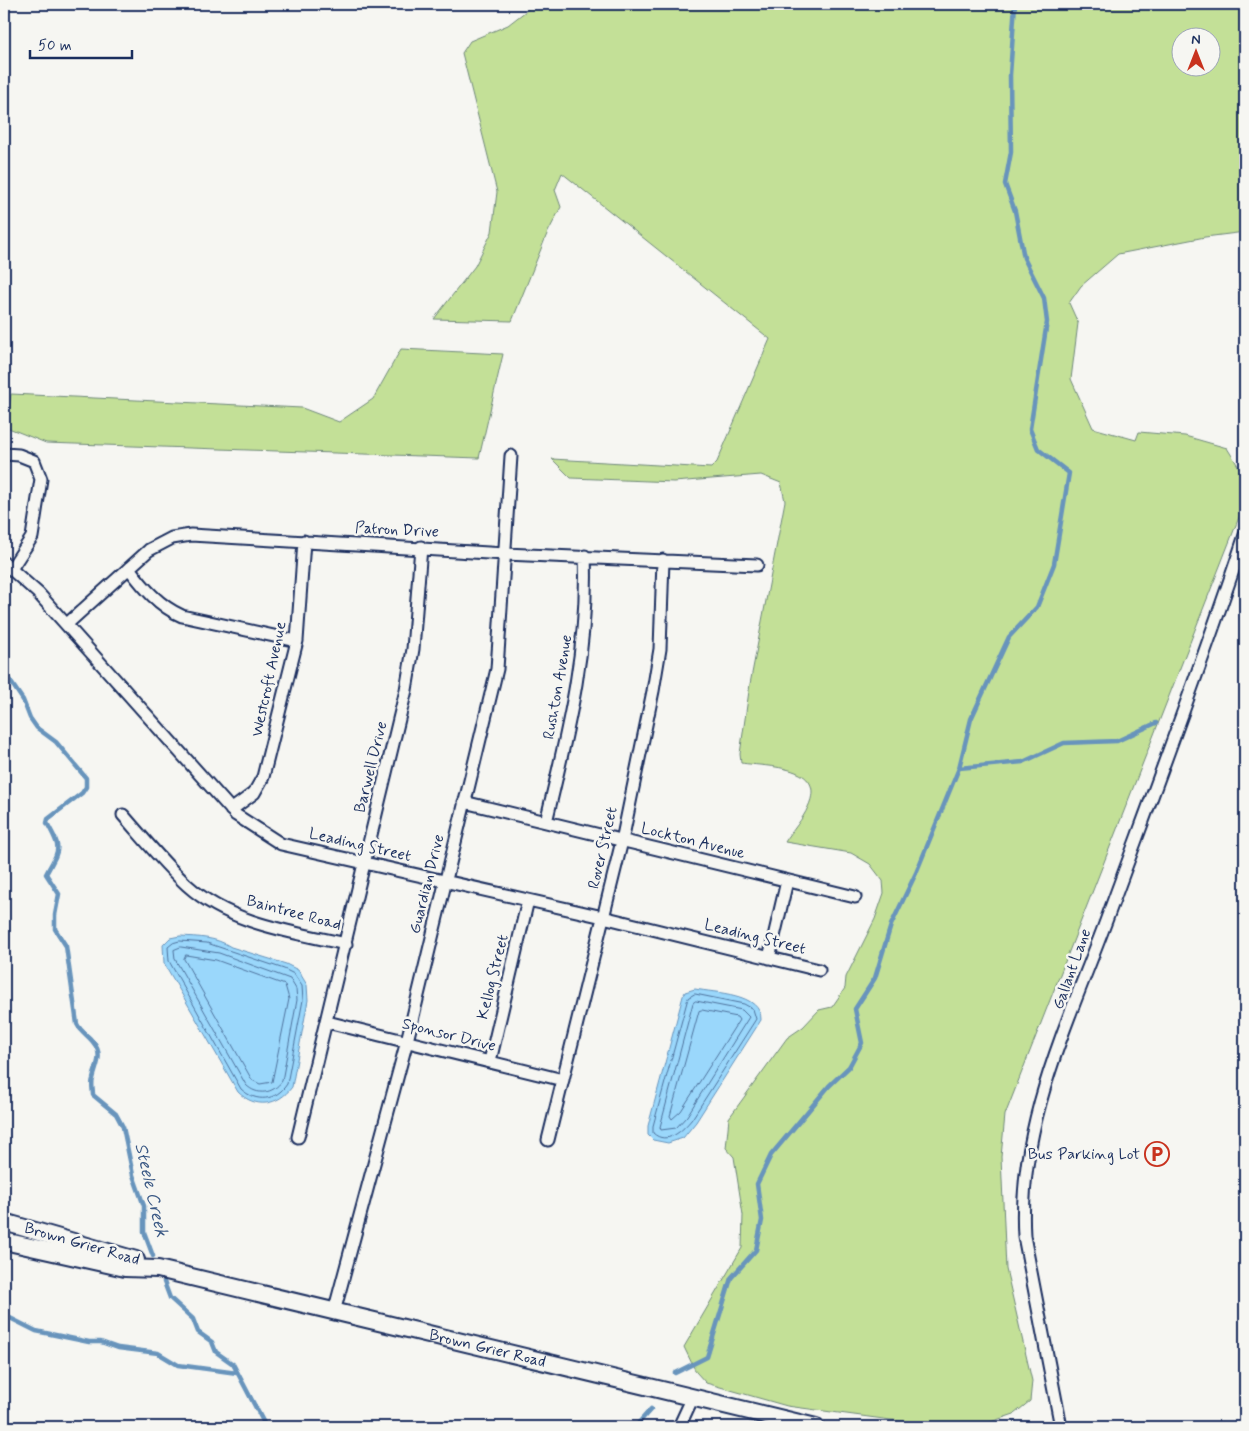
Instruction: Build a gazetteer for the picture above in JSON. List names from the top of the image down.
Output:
{
  "streets": {
    "main road": ["Brown Grier Road"],
    "street": [
      "Patron Drive",
      "Westcroft Avenue",
      "Rushton Avenue",
      "Barwell Drive",
      "Lockton Avenue",
      "Leading Street",
      "Rover Street",
      "Guardian Drive",
      "Baintree Road",
      "Gallant Lane",
      "Kellog Street",
      "Sponsor Drive"
    ]
  },
  "crossings": [
    ["Patron Drive", "Westcroft Avenue"],
    ["Patron Drive", "Rushton Avenue"],
    ["Patron Drive", "Barwell Drive"],
    ["Patron Drive", "Leading Street"],
    ["Patron Drive", "Rover Street"],
    ["Patron Drive", "Guardian Drive"],
    ["Westcroft Avenue", "Leading Street"],
    ["Rushton Avenue", "Lockton Avenue"],
    ["Barwell Drive", "Leading Street"],
    ["Barwell Drive", "Baintree Road"],
    ["Barwell Drive", "Sponsor Drive"],
    ["Lockton Avenue", "Rover Street"],
    ["Lockton Avenue", "Guardian Drive"],
    ["Leading Street", "Rover Street"],
    ["Leading Street", "Guardian Drive"],
    ["Leading Street", "Kellog Street"],
    ["Rover Street", "Sponsor Drive"],
    ["Guardian Drive", "Sponsor Drive"],
    ["Guardian Drive", "Brown Grier Road"],
    ["Kellog Street", "Sponsor Drive"]
  ],
  "water": ["Steele Creek"],
  "places": {
    "parking": ["Bus Parking Lot"]
  },
  "scale_bar": "50 m",
  "north": "top"
}
